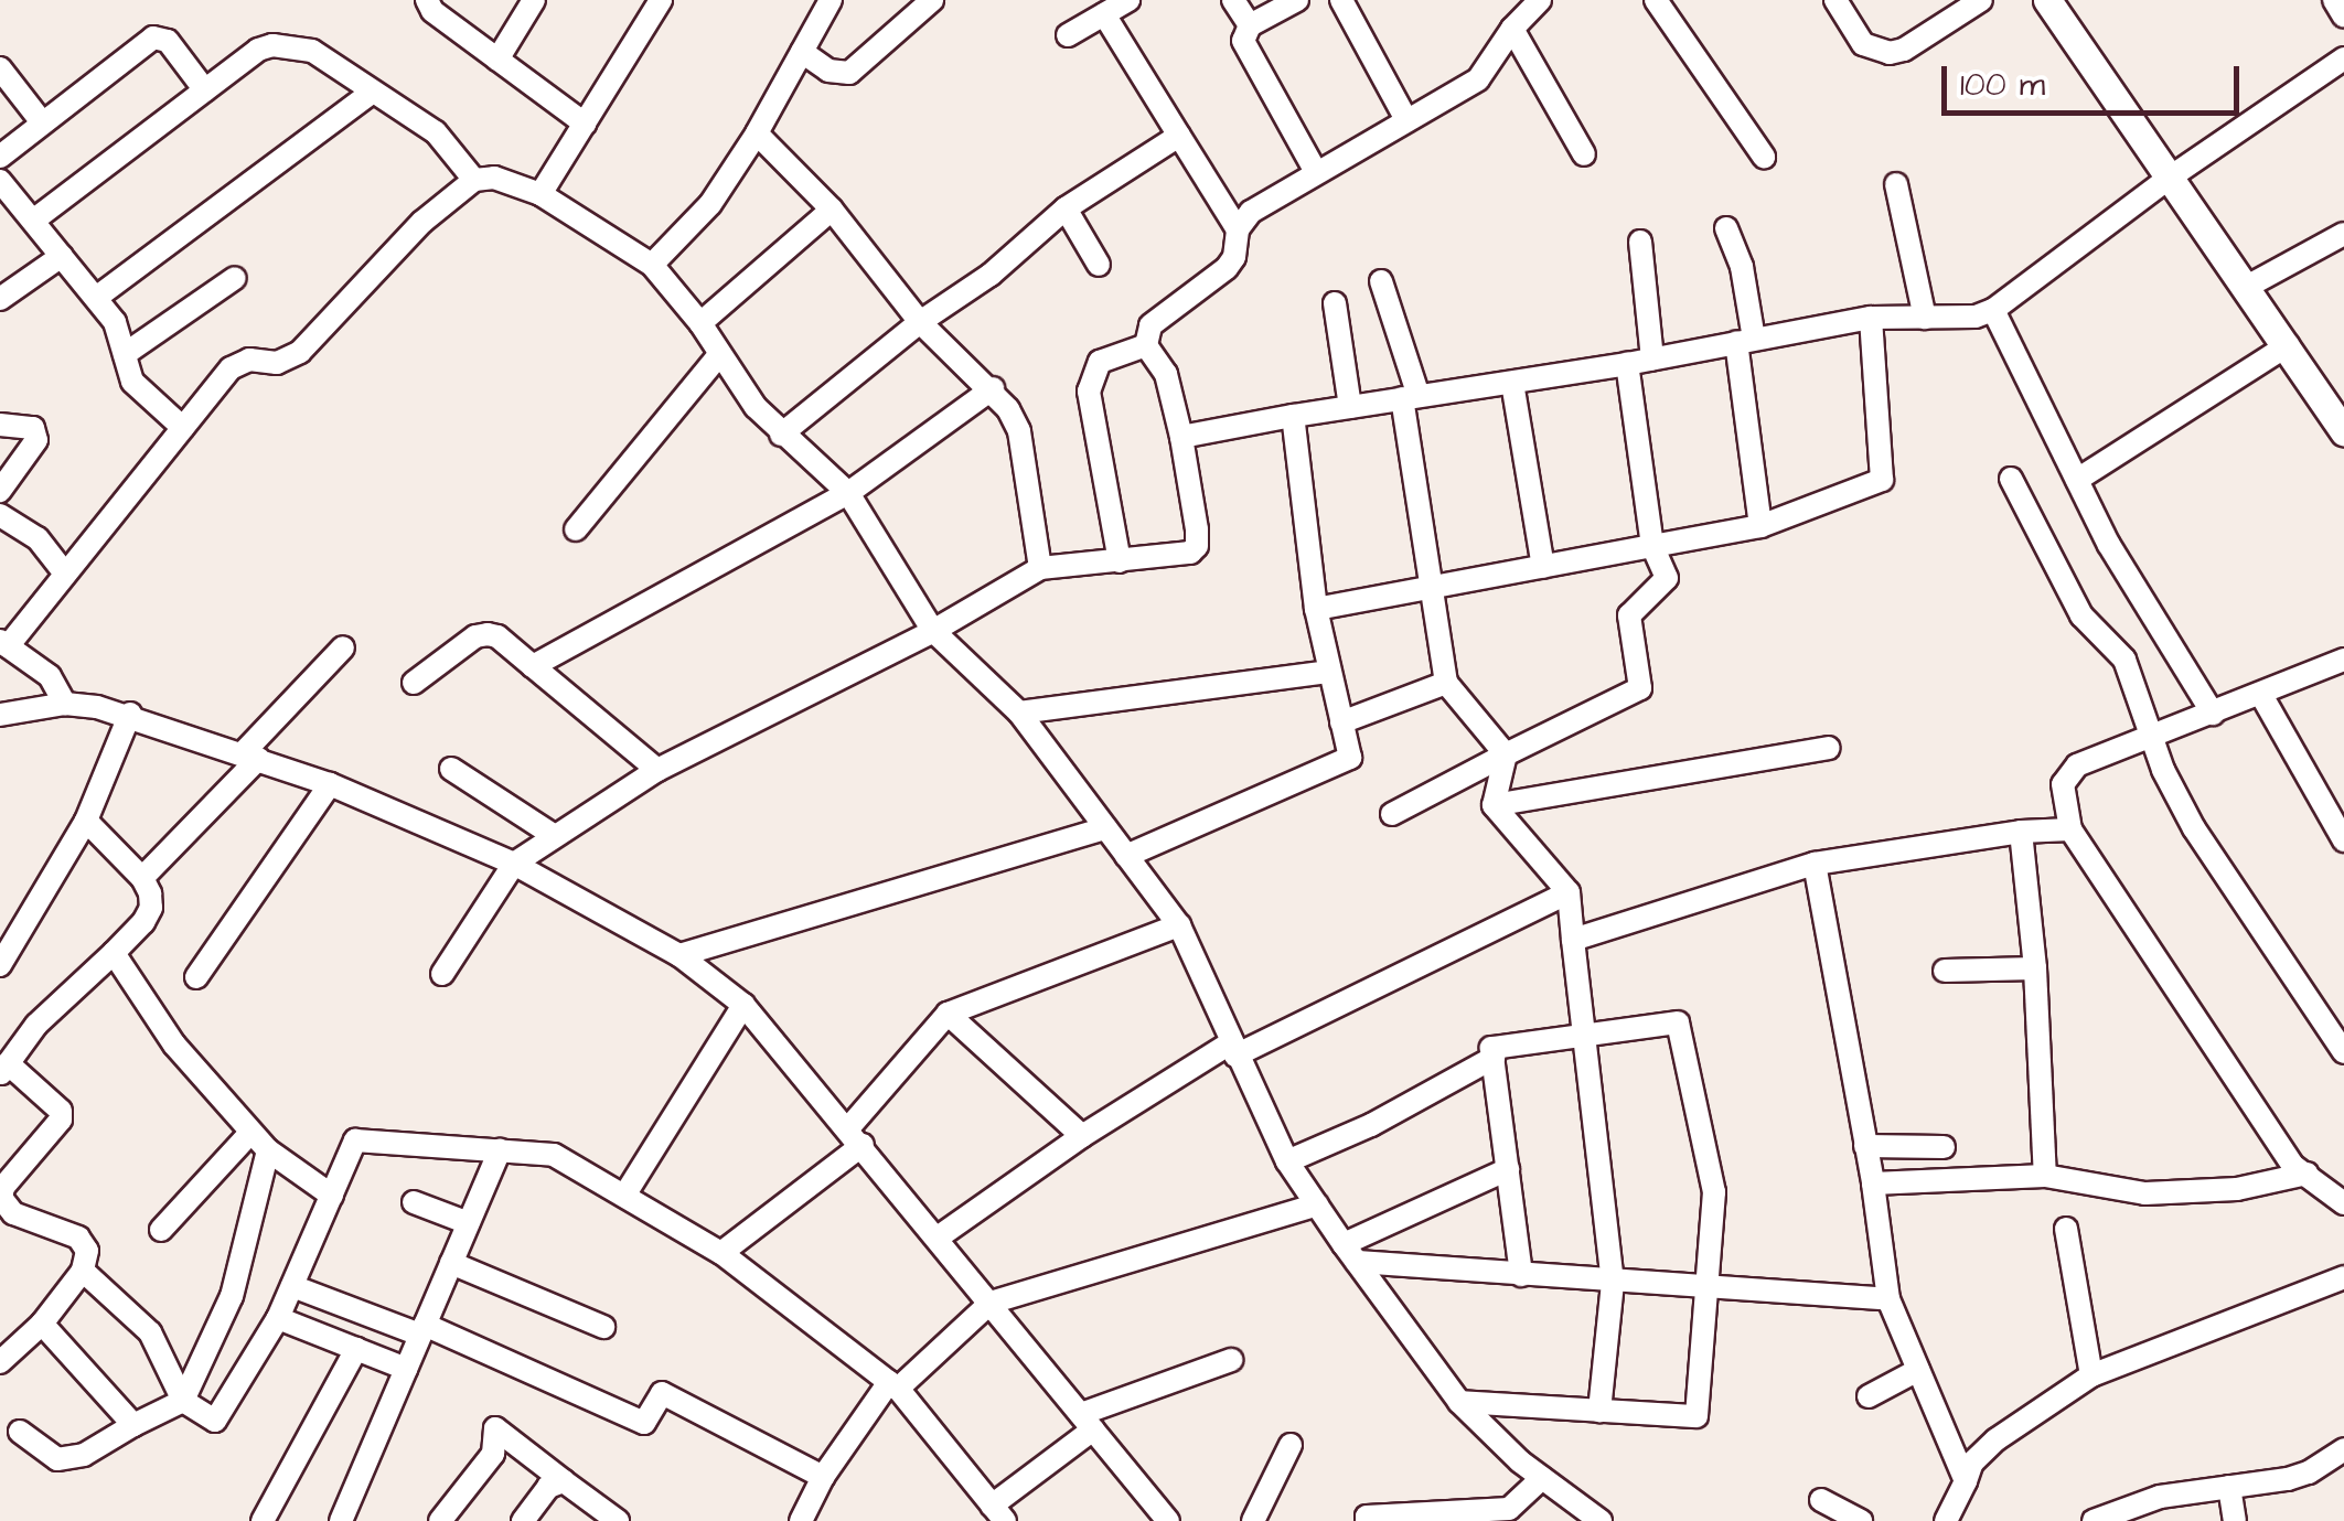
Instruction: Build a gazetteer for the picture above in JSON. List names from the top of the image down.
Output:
{
  "scale_bar": "100 m"
}
